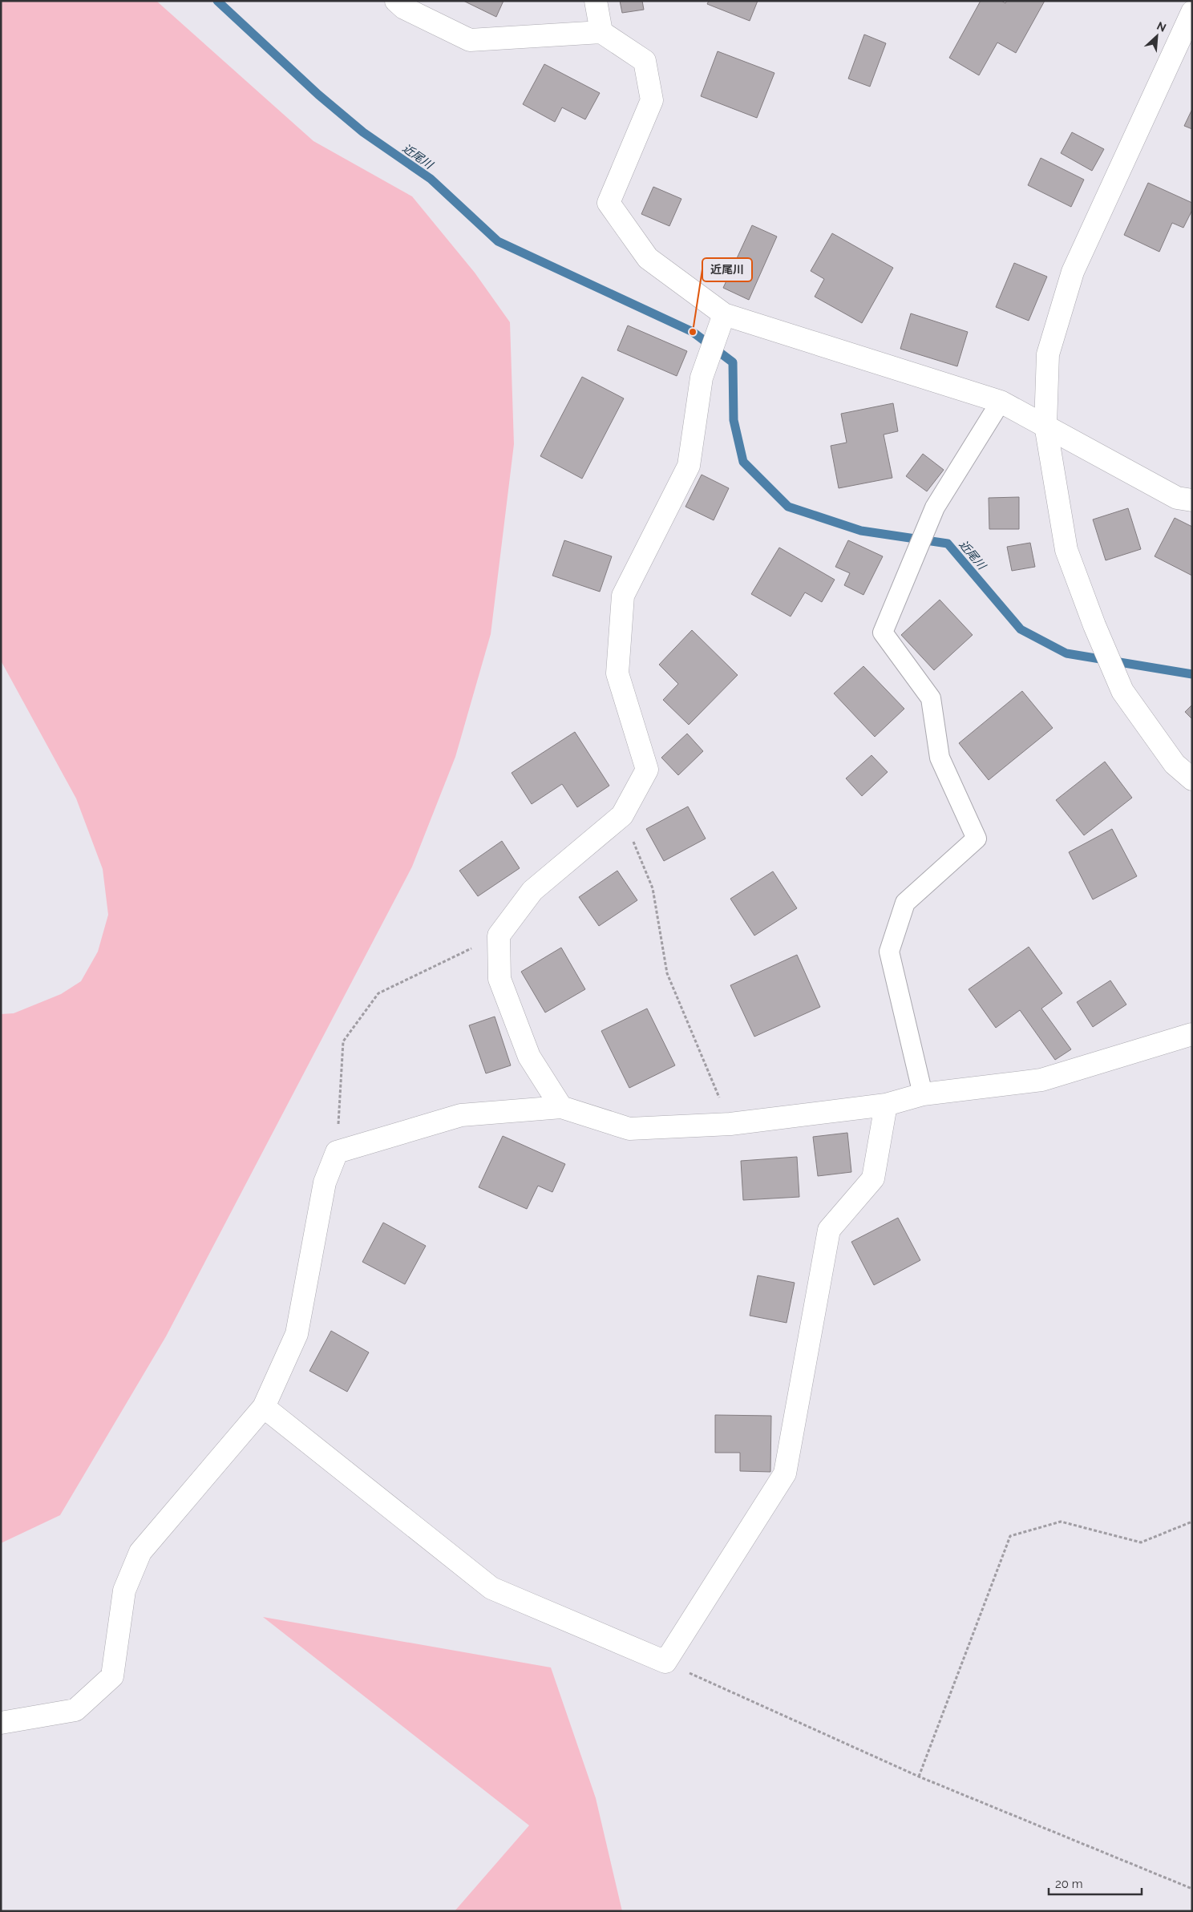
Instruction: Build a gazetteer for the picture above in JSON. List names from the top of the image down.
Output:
{
  "water": ["近尾川"],
  "places": ["近尾川"],
  "scale_bar": "20 m",
  "north": "top right"
}
